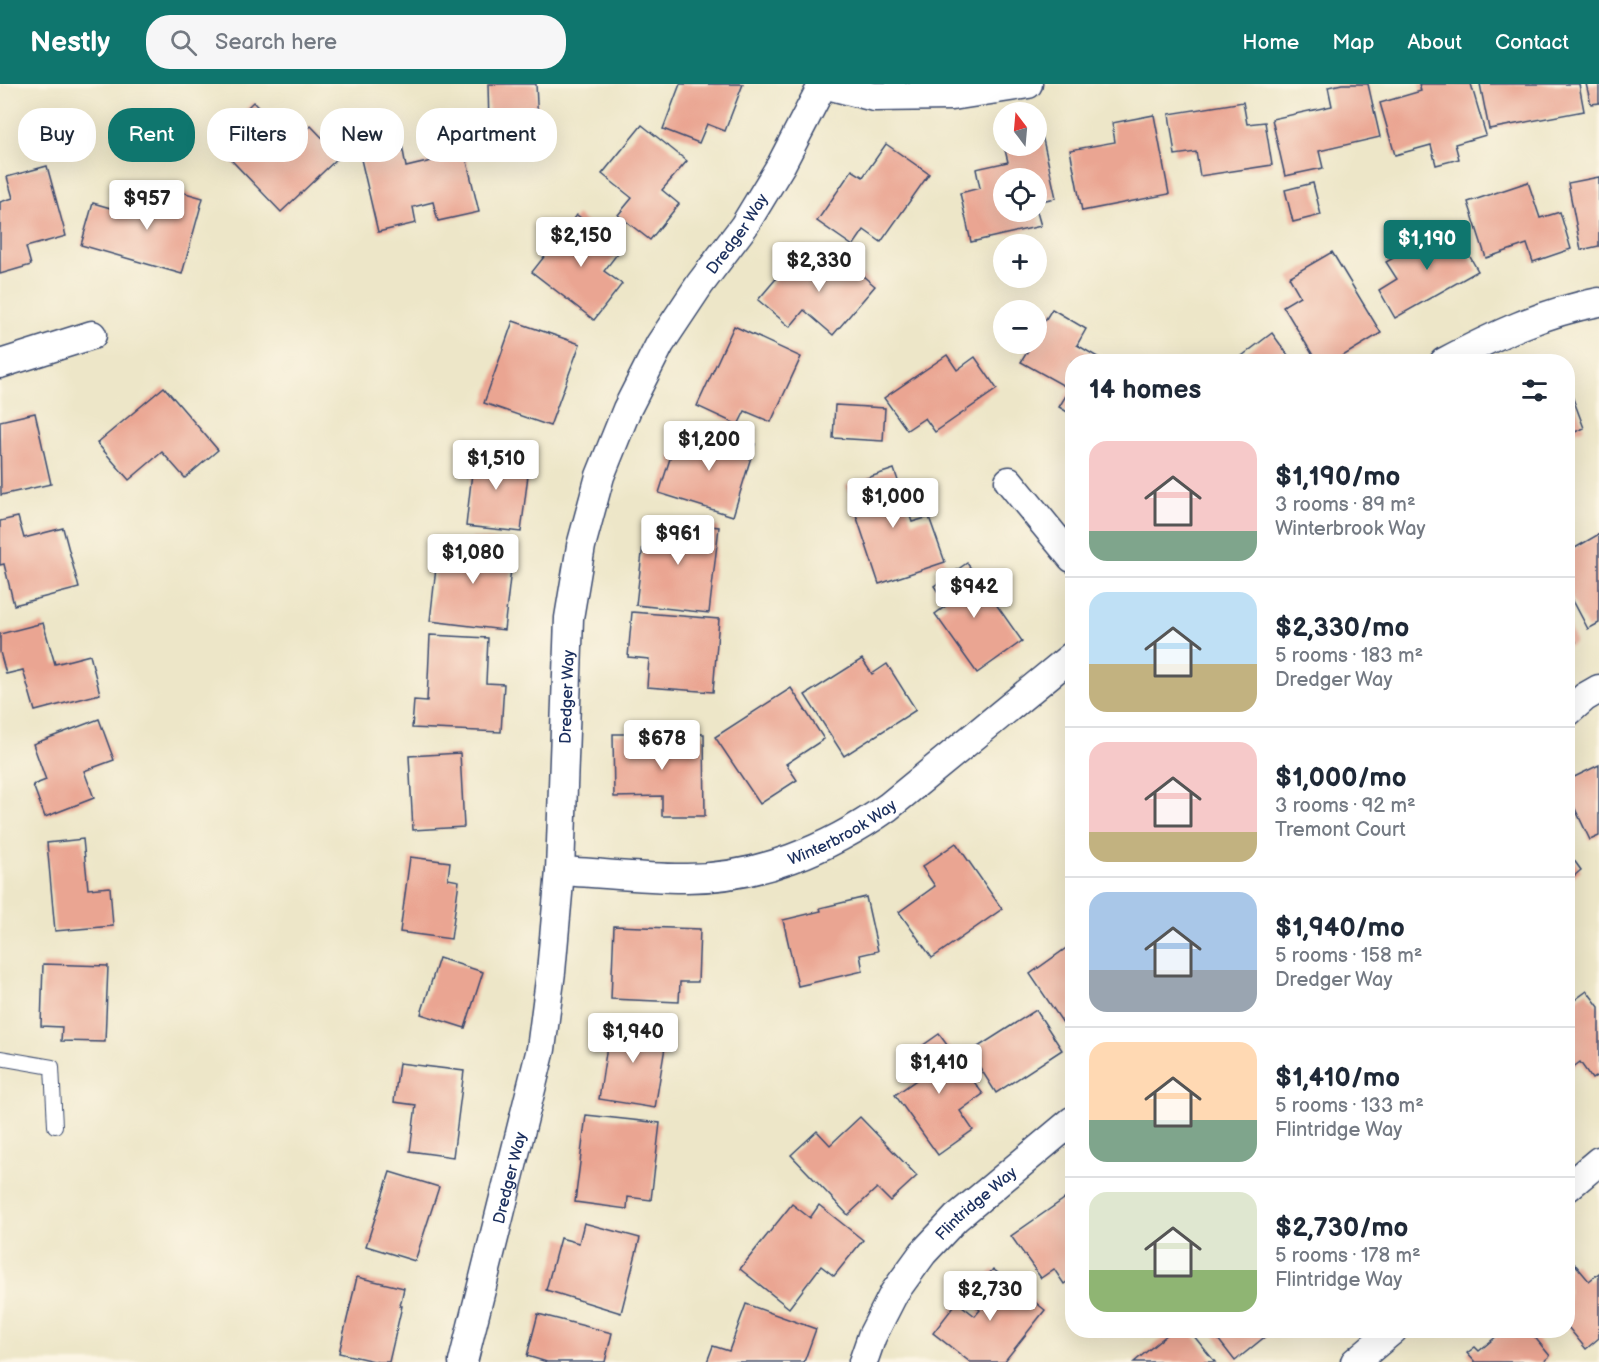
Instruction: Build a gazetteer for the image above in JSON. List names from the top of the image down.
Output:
{
  "streets": {
    "street": ["Dredger Way", "Winterbrook Way", "Flintridge Way"]
  },
  "crossings": [
    ["Dredger Way", "Winterbrook Way"]
  ],
  "north": "top",
  "page": {
    "header": "Nestly",
    "search": "Search here",
    "nav": [
      "Home",
      "Map",
      "About",
      "Contact"
    ],
    "map_buttons": ["+", "−"],
    "chip": [
      "Buy",
      "Rent",
      "Filters",
      "New",
      "Apartment"
    ],
    "price": [
      "$957",
      "$2,150",
      "$1,190",
      "$2,330",
      "$1,200",
      "$1,510",
      "$1,000",
      "$961",
      "$1,080",
      "$942",
      "$678",
      "$1,940",
      "$1,410",
      "$2,730"
    ],
    "heading": "14 homes",
    "list": [
      {
        "name": "$1,190/mo",
        "note": "3 rooms · 89 m² · Winterbrook Way"
      },
      {
        "name": "$2,330/mo",
        "note": "5 rooms · 183 m² · Dredger Way"
      },
      {
        "name": "$1,000/mo",
        "note": "3 rooms · 92 m² · Tremont Court"
      },
      {
        "name": "$1,940/mo",
        "note": "5 rooms · 158 m² · Dredger Way"
      },
      {
        "name": "$1,410/mo",
        "note": "5 rooms · 133 m² · Flintridge Way"
      },
      {
        "name": "$2,730/mo",
        "note": "5 rooms · 178 m² · Flintridge Way"
      }
    ]
  }
}
